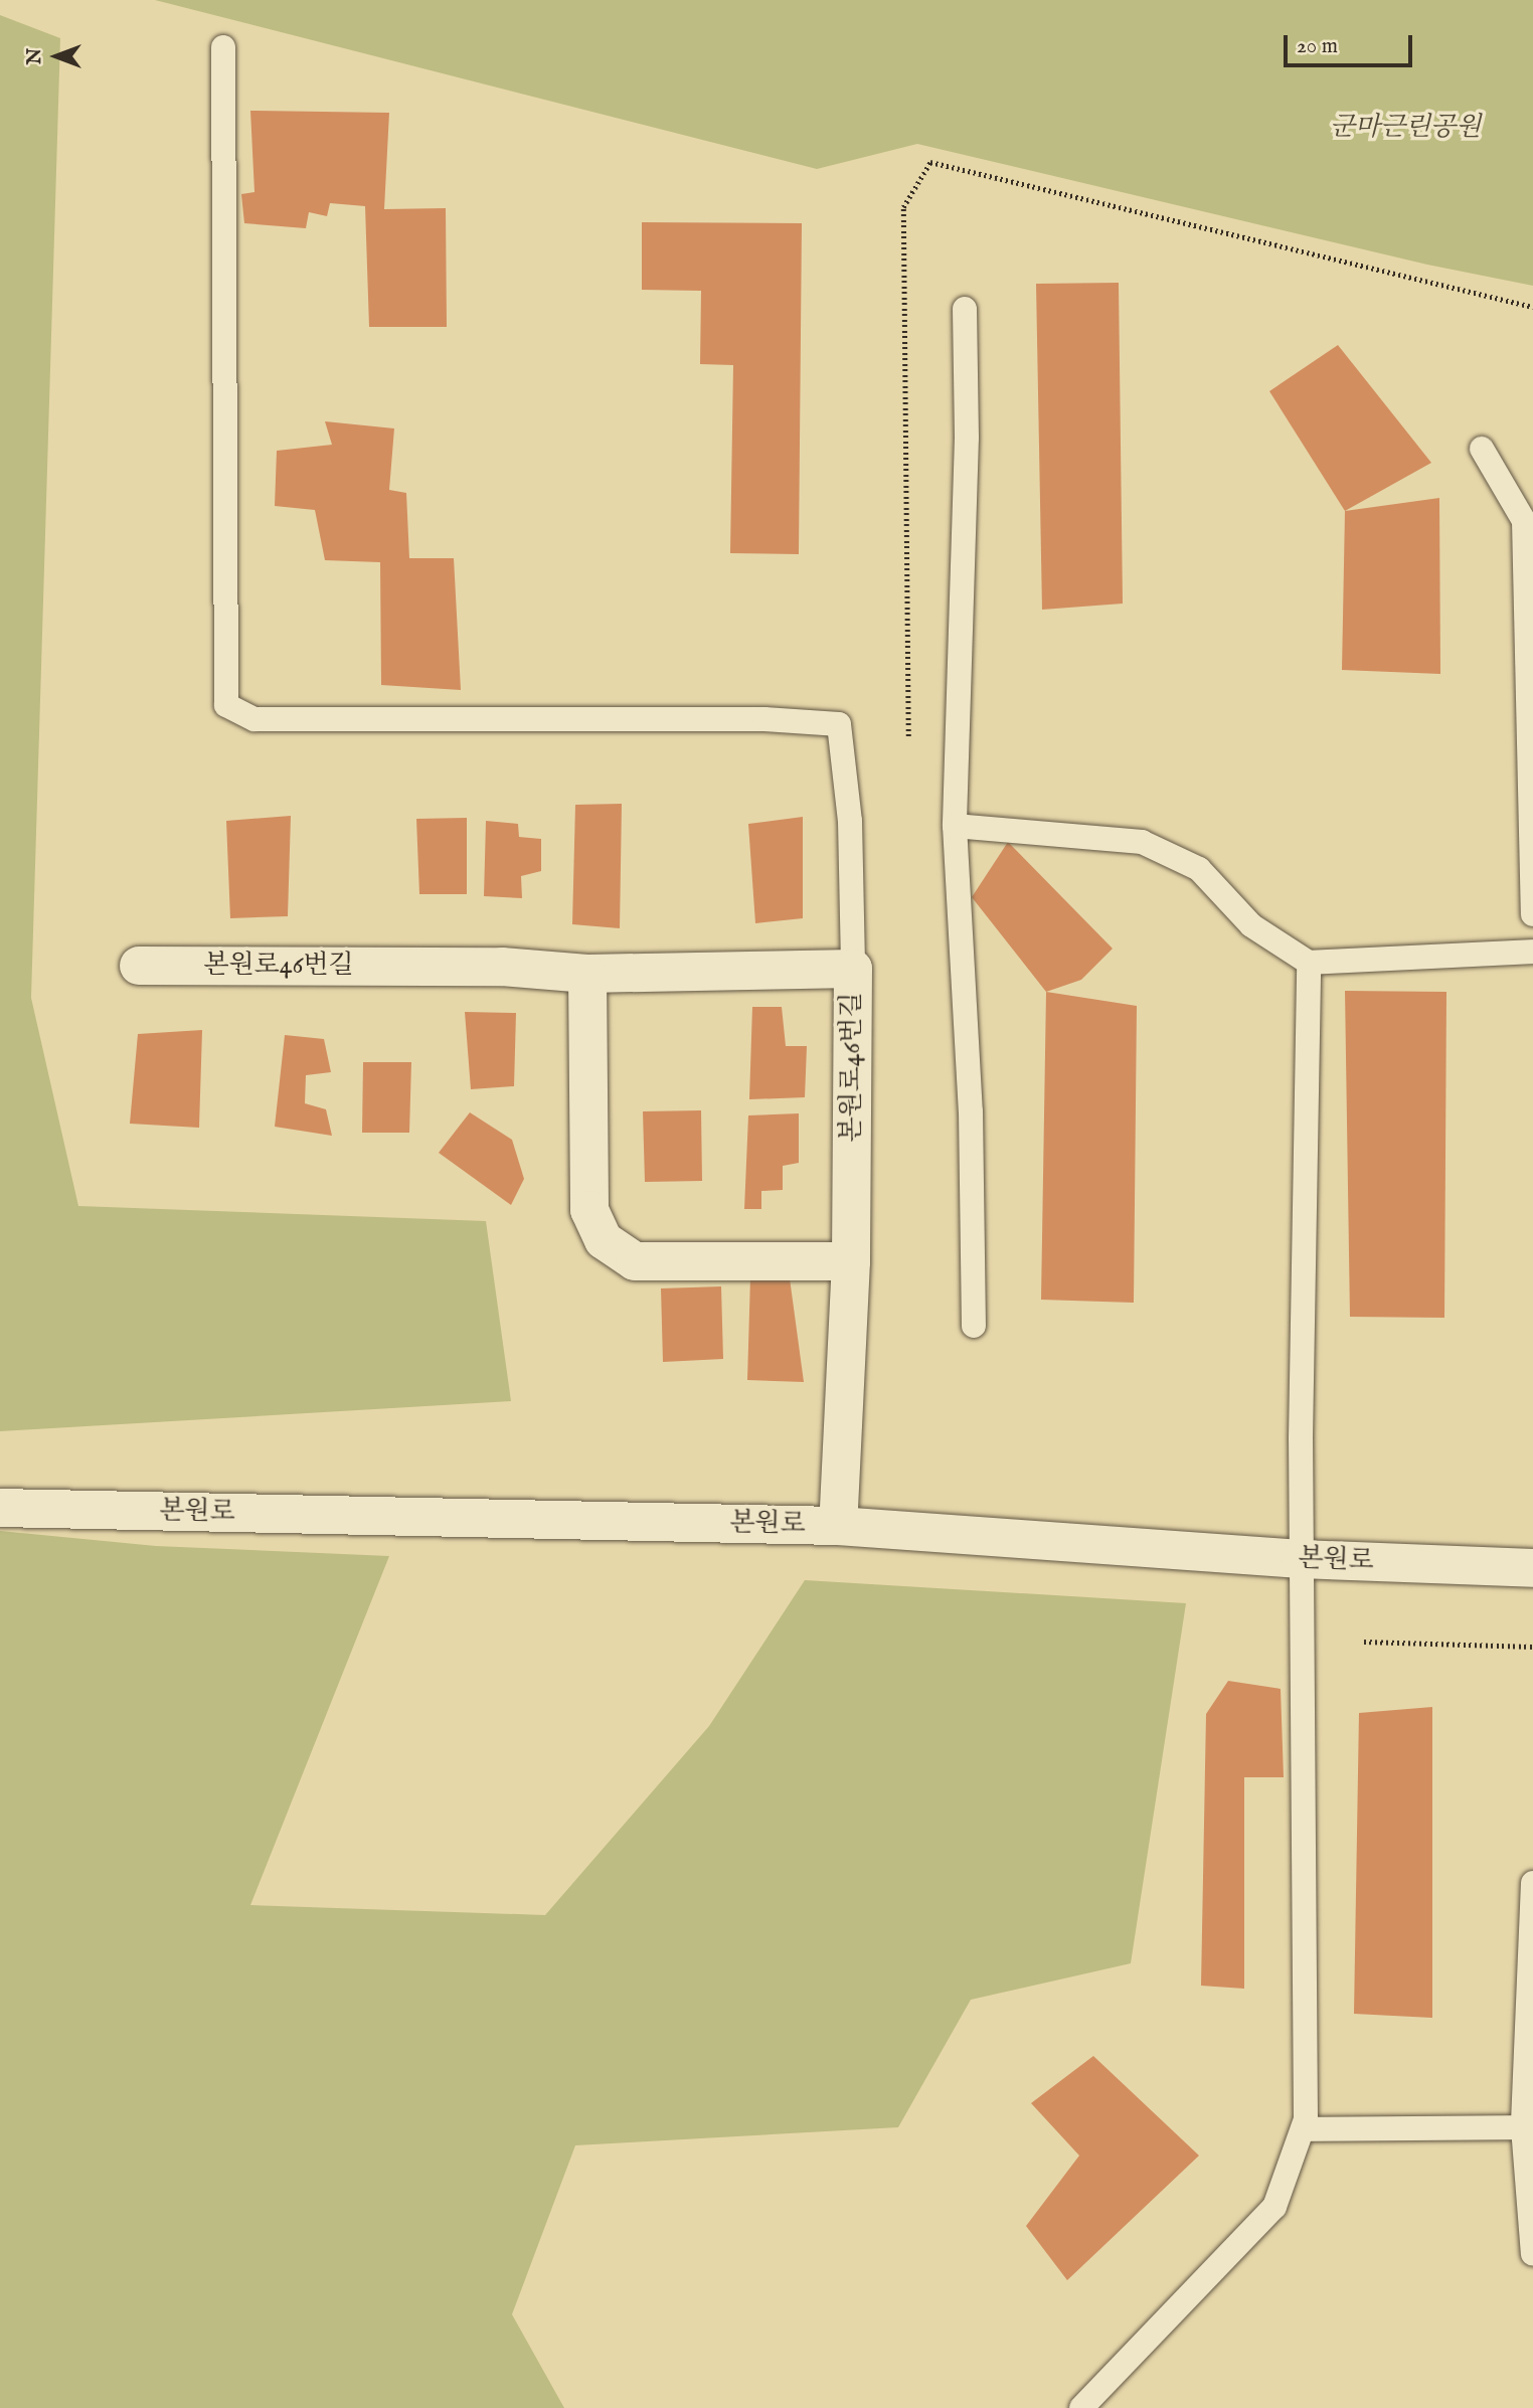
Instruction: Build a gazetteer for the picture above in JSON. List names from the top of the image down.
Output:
{
  "streets": {
    "street": ["본원로46번길", "본원로"]
  },
  "crossings": [
    ["본원로46번길", "본원로"]
  ],
  "parks": ["군마근린공원"],
  "scale_bar": "20 m",
  "north": "left"
}
